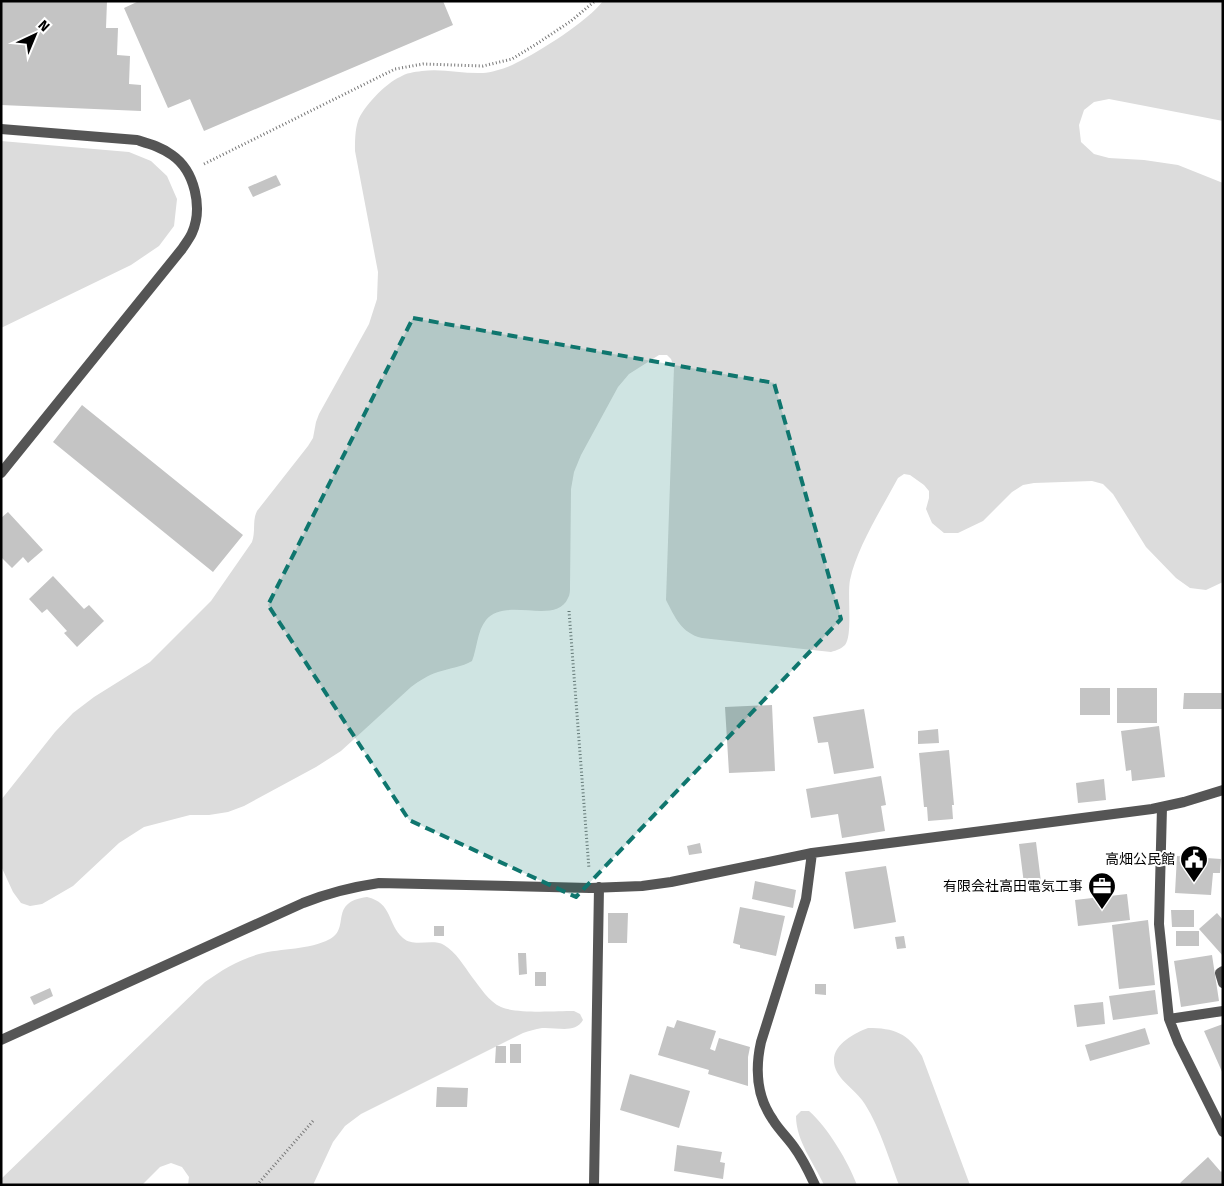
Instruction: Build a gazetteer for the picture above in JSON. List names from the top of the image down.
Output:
{
  "places": {
    "public building": ["高畑公民館"],
    "office": ["有限会社高田電気工事"]
  },
  "north": "top right"
}
